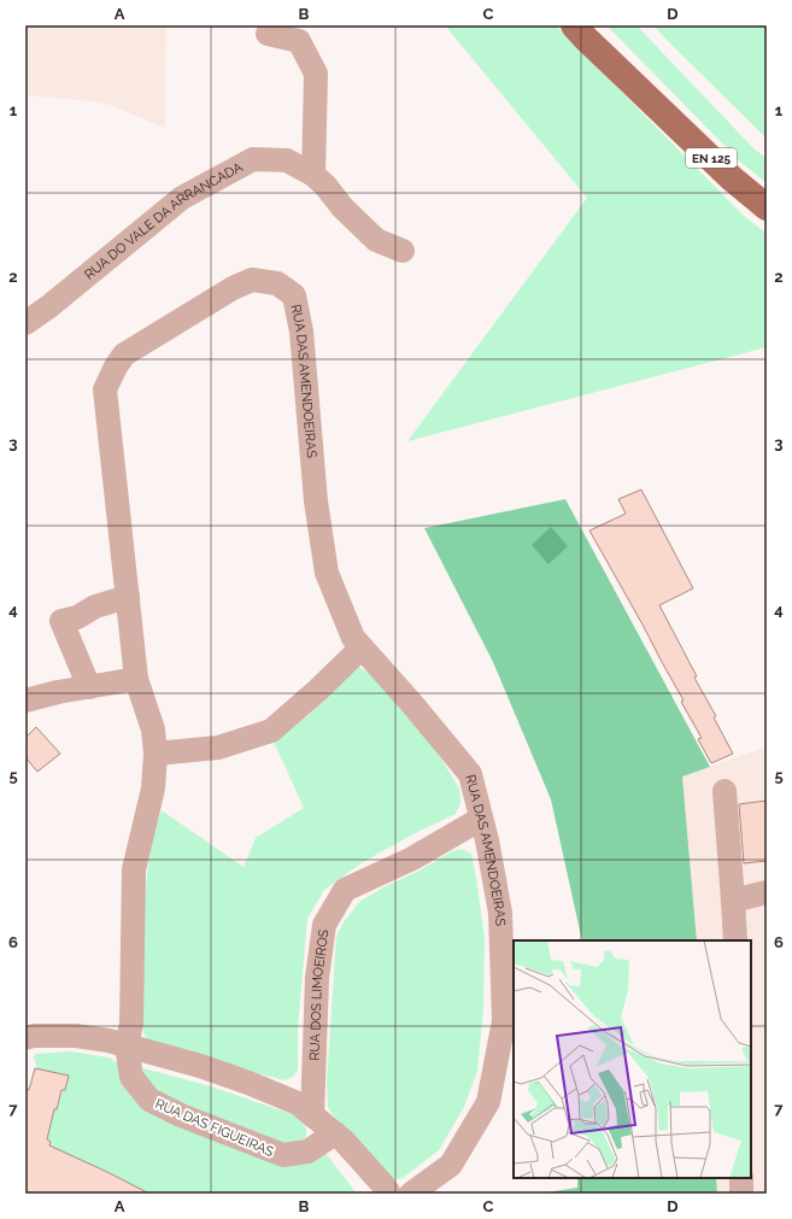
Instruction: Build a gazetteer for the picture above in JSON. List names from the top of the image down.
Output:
{
  "streets": {
    "main road": ["EN 125"],
    "street": [
      "RUA DO VALE DA ARRANCADA",
      "RUA DAS AMENDOEIRAS",
      "RUA DOS LIMOEIROS",
      "RUA DAS FIGUEIRAS"
    ]
  },
  "crossings": [
    ["RUA DAS AMENDOEIRAS", "RUA DOS LIMOEIROS"],
    ["RUA DAS AMENDOEIRAS", "RUA DAS FIGUEIRAS"]
  ],
  "grid": {
    "columns": [
      "A",
      "B",
      "C",
      "D"
    ],
    "rows": [
      "1",
      "2",
      "3",
      "4",
      "5",
      "6",
      "7"
    ]
  }
}
